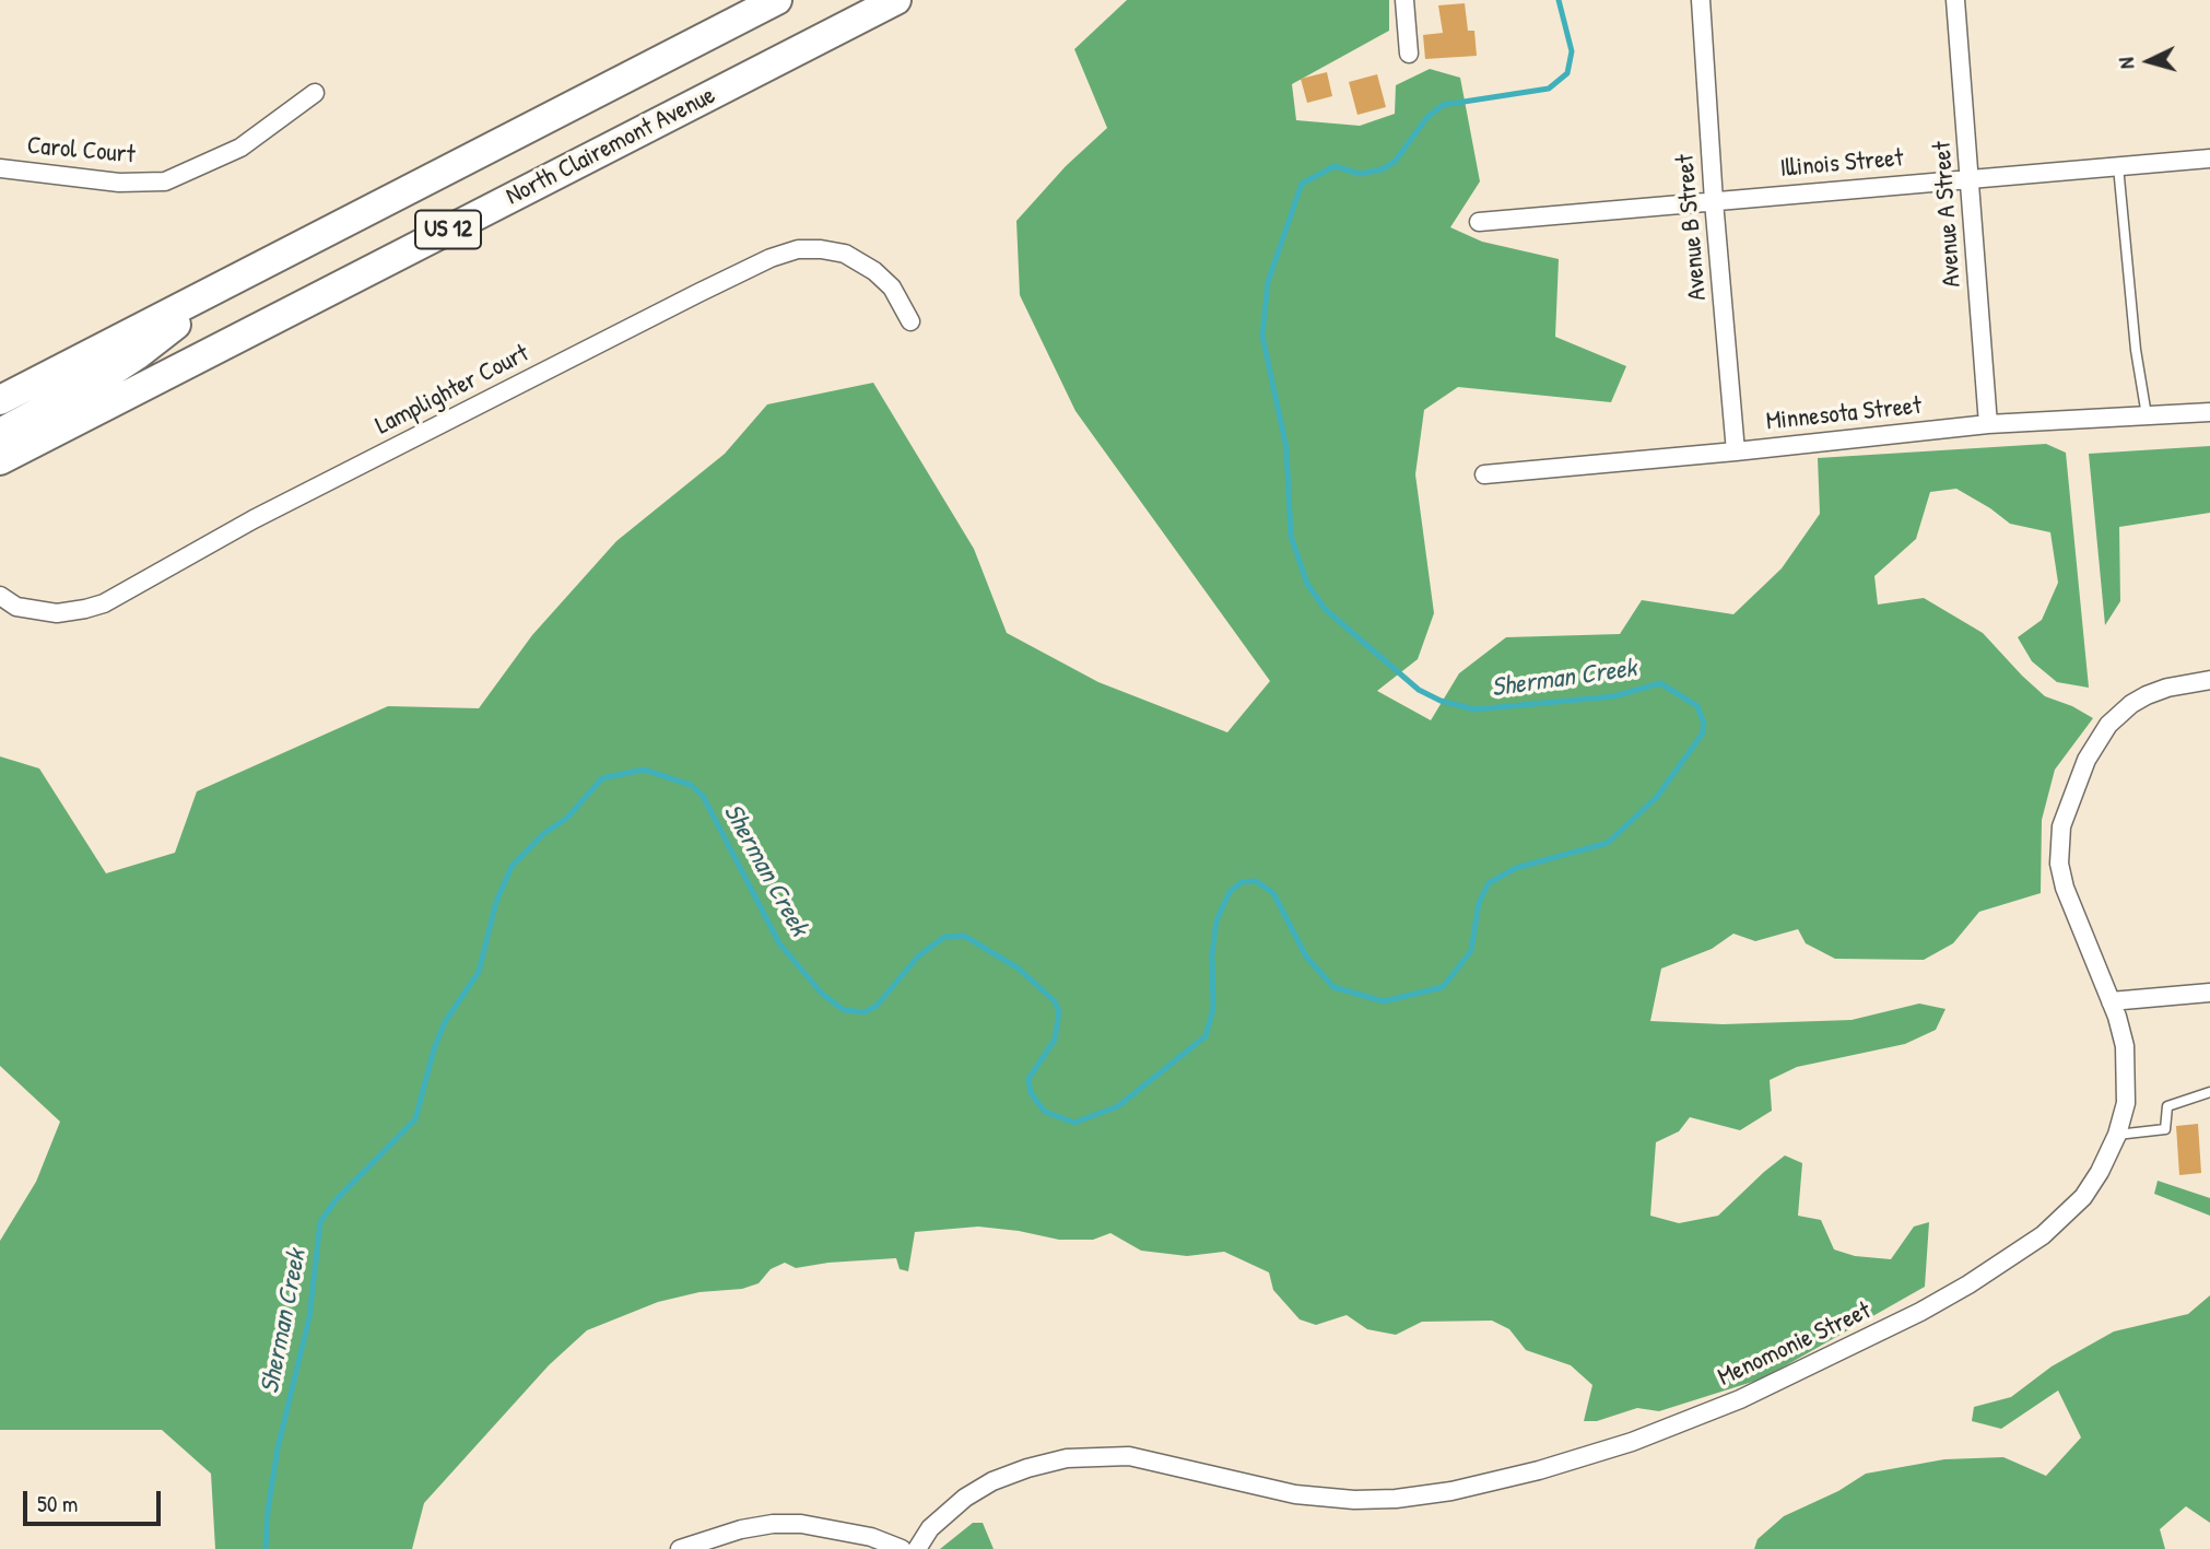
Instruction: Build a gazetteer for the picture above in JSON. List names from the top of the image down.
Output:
{
  "streets": {
    "main road": ["North Clairemont Avenue", "US 12"],
    "street": [
      "Carol Court",
      "Illinois Street",
      "Avenue A Street",
      "Avenue B Street",
      "Lamplighter Court",
      "Minnesota Street",
      "Menomonie Street"
    ]
  },
  "crossings": [
    ["Illinois Street", "Avenue A Street"],
    ["Illinois Street", "Avenue B Street"],
    ["Avenue A Street", "Minnesota Street"],
    ["Avenue B Street", "Minnesota Street"]
  ],
  "water": ["Sherman Creek"],
  "scale_bar": "50 m",
  "north": "left"
}
